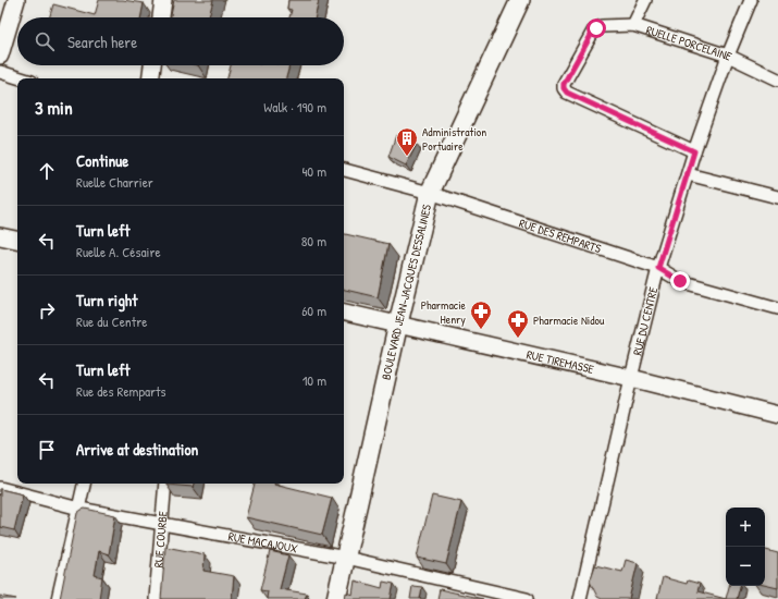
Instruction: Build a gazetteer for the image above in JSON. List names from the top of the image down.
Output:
{
  "streets": {
    "main road": ["BOULEVARD JEAN-JACQUES DESSALINES"],
    "street": [
      "RUELLE PORCELAINE",
      "RUE DES REMPARTS",
      "RUE DU CENTRE",
      "RUE TIREMASSE",
      "RUE COURBE",
      "RUE MACAJOUX"
    ]
  },
  "crossings": [
    ["RUELLE PORCELAINE", "RUE DU CENTRE"],
    ["RUE DES REMPARTS", "BOULEVARD JEAN-JACQUES DESSALINES"],
    ["RUE DES REMPARTS", "RUE DU CENTRE"],
    ["BOULEVARD JEAN-JACQUES DESSALINES", "RUE TIREMASSE"],
    ["BOULEVARD JEAN-JACQUES DESSALINES", "RUE MACAJOUX"],
    ["RUE DU CENTRE", "RUE TIREMASSE"],
    ["RUE COURBE", "RUE MACAJOUX"]
  ],
  "places": {
    "building": ["Administration Portuaire"],
    "pharmacy": ["Pharmacie Henry", "Pharmacie Nidou"]
  },
  "page": {
    "search": "Search here",
    "heading": ["3 min", "Walk · 190 m"],
    "list": [
      ["Continue", "Ruelle Charrier", "40 m"],
      ["Turn left", "Ruelle A. Césaire", "80 m"],
      ["Turn right", "Rue du Centre", "60 m"],
      ["Turn left", "Rue des Remparts", "10 m"],
      "Arrive at destination"
    ],
    "map_buttons": ["+", "−"]
  }
}
